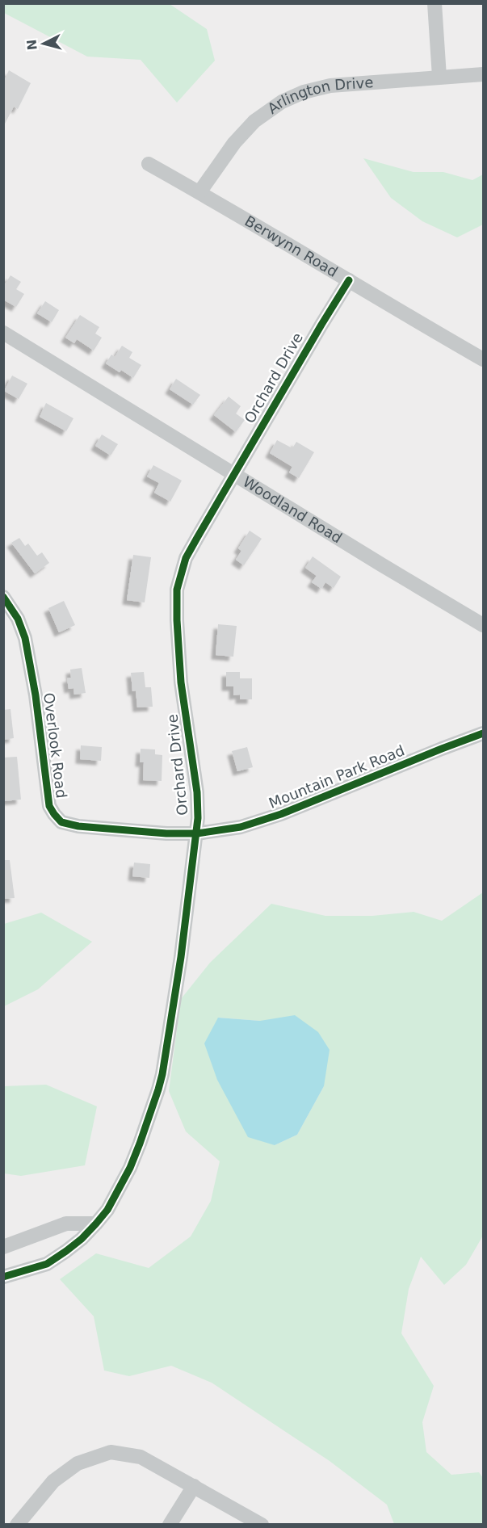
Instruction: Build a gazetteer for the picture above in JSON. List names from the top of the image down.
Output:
{
  "streets": {
    "street": [
      "Arlington Drive",
      "Berwynn Road",
      "Orchard Drive",
      "Woodland Road",
      "Overlook Road",
      "Mountain Park Road"
    ]
  },
  "crossings": [
    ["Arlington Drive", "Berwynn Road"],
    ["Berwynn Road", "Orchard Drive"],
    ["Orchard Drive", "Woodland Road"],
    ["Orchard Drive", "Overlook Road"],
    ["Orchard Drive", "Mountain Park Road"],
    ["Overlook Road", "Mountain Park Road"]
  ],
  "north": "left"
}
